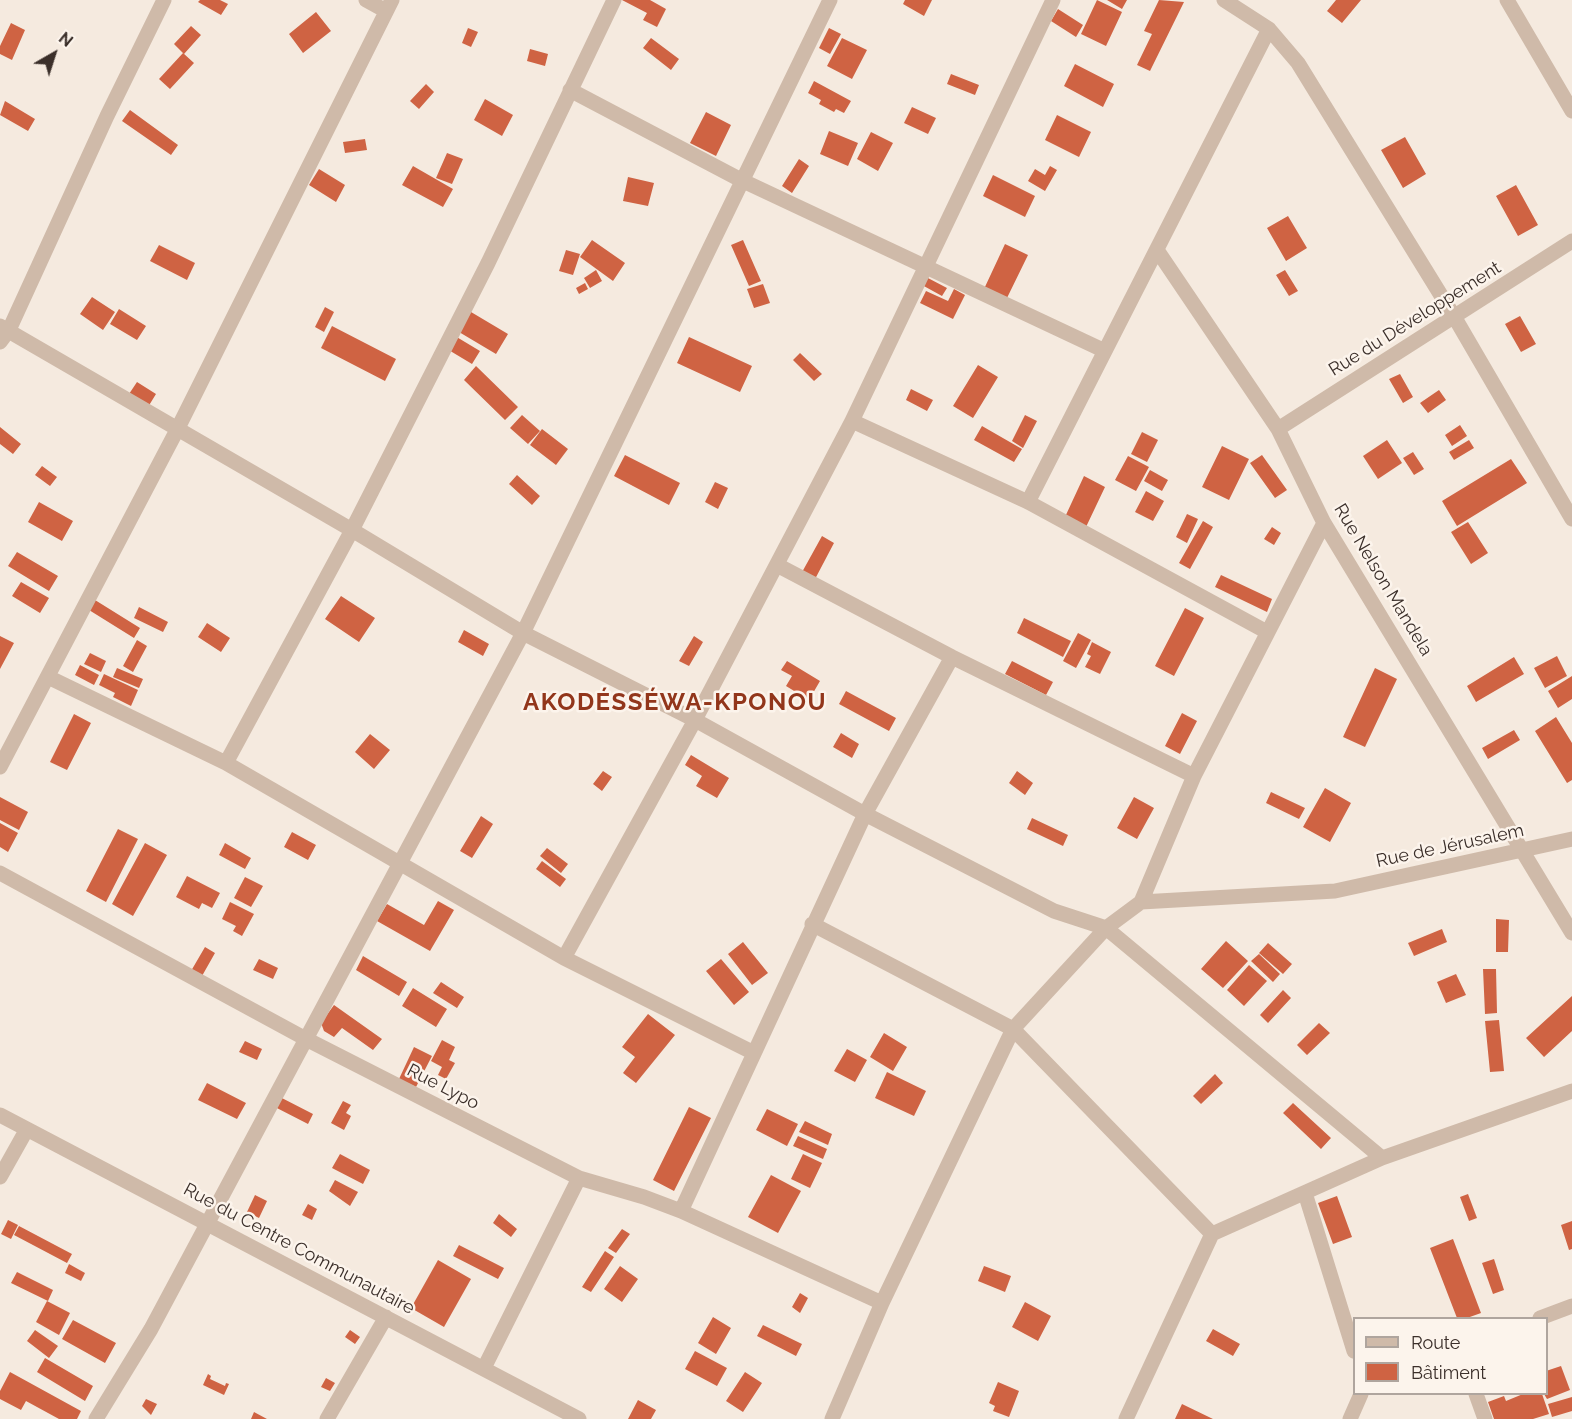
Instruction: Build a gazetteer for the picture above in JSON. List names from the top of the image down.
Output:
{
  "streets": {
    "street": [
      "Rue du Développement",
      "Rue Nelson Mandela",
      "Rue de Jérusalem",
      "Rue Lypo",
      "Rue du Centre Communautaire"
    ]
  },
  "crossings": [
    ["Rue du Développement", "Rue Nelson Mandela"],
    ["Rue Nelson Mandela", "Rue de Jérusalem"]
  ],
  "districts": ["AKODÉSSÉWA-KPONOU"],
  "legend": ["Route", "Bâtiment"],
  "north": "top right"
}
